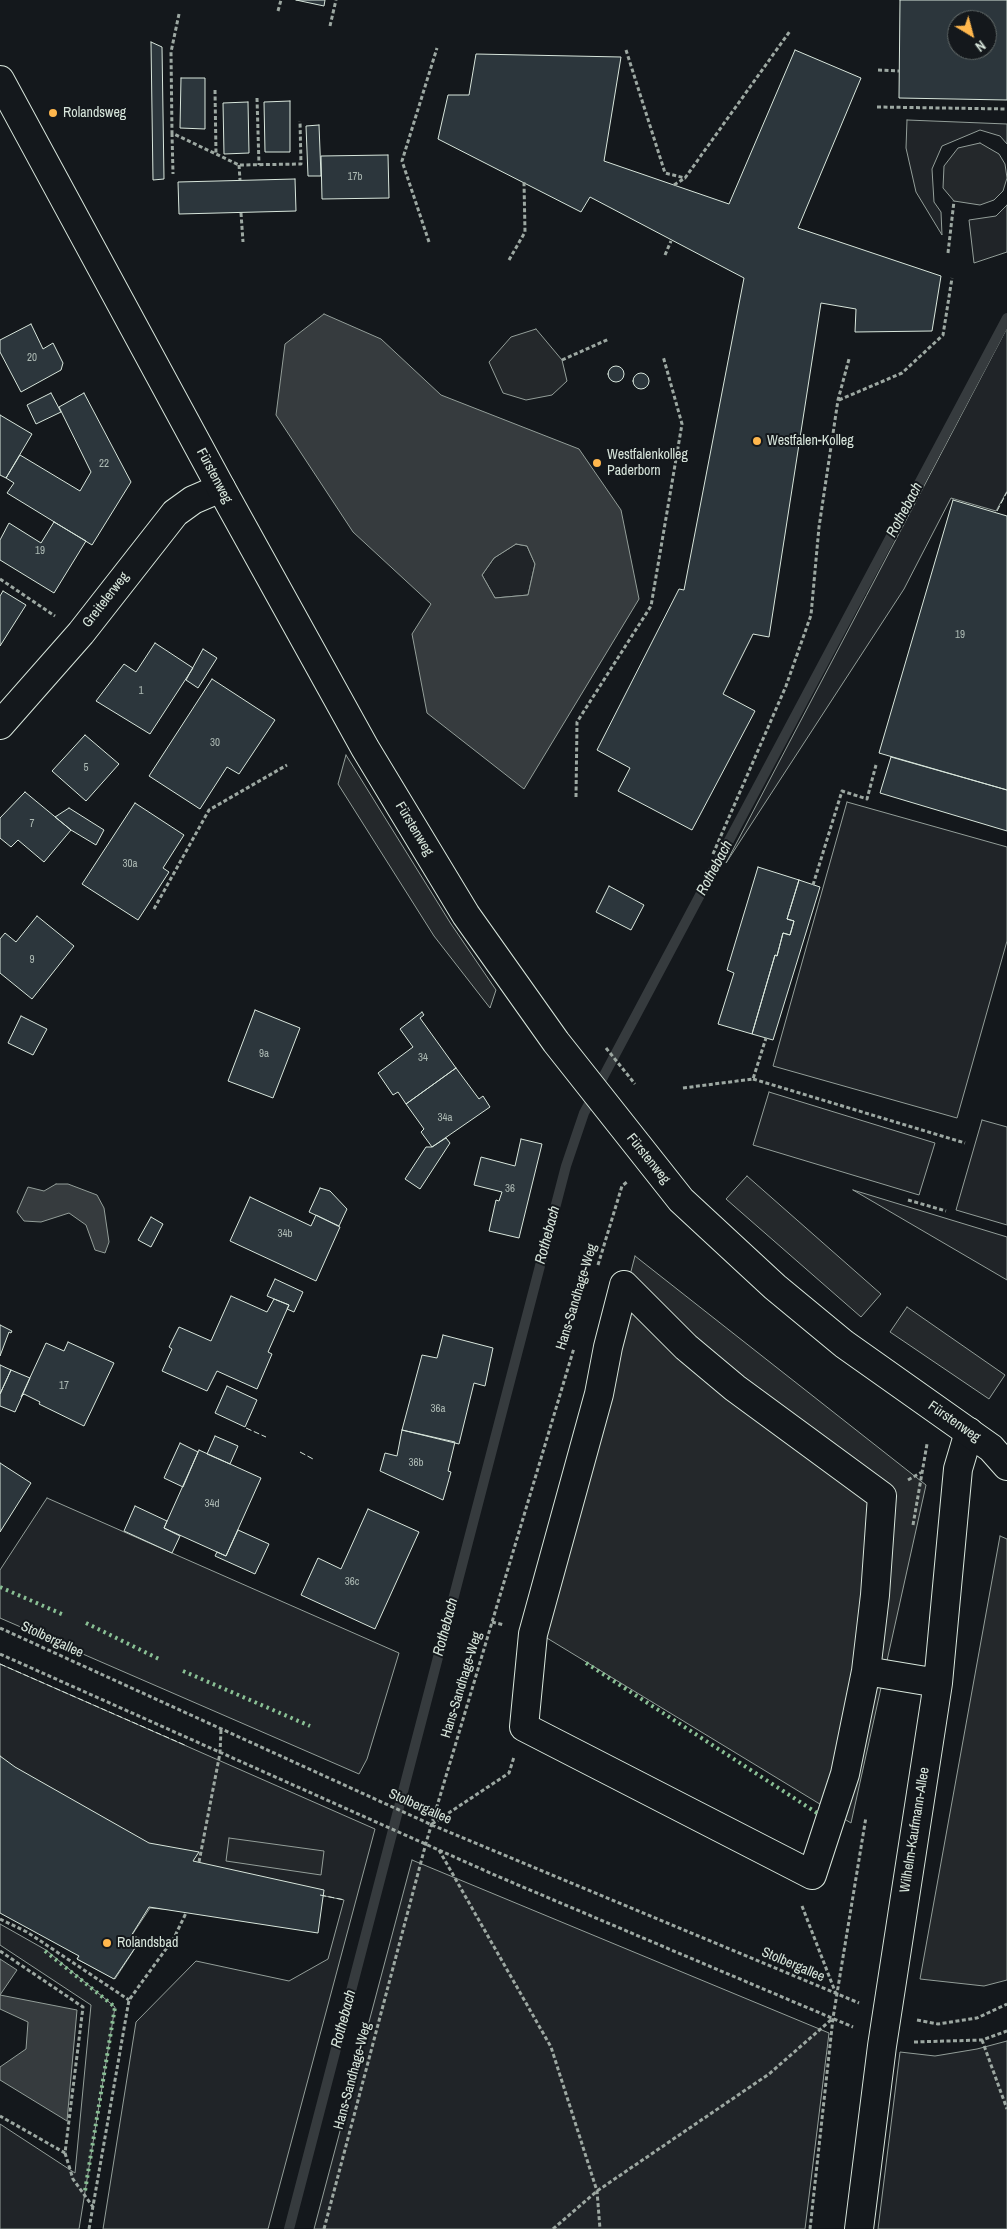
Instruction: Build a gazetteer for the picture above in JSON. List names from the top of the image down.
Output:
{
  "streets": {
    "main road": ["Fürstenweg", "Greitelerweg", "Wilhelm-Kaufmann-Allee"],
    "path": ["Hans-Sandhage-Weg", "Stolbergallee"]
  },
  "crossings": [
    ["Fürstenweg", "Greitelerweg"],
    ["Fürstenweg", "Hans-Sandhage-Weg"],
    ["Fürstenweg", "Wilhelm-Kaufmann-Allee"],
    ["Hans-Sandhage-Weg", "Stolbergallee"]
  ],
  "water": ["Rothebach"],
  "places": [
    "Rolandsweg",
    "Westfalen-Kolleg",
    "Westfalenkolleg Paderborn",
    "Rolandsbad"
  ],
  "house_numbers": [
    "17b",
    "20",
    "22",
    "19",
    "19",
    "1",
    "30",
    "5",
    "7",
    "30a",
    "9",
    "9a",
    "34",
    "34a",
    "36",
    "34b",
    "17",
    "36a",
    "36b",
    "34d",
    "36c"
  ],
  "north": "bottom right"
}
